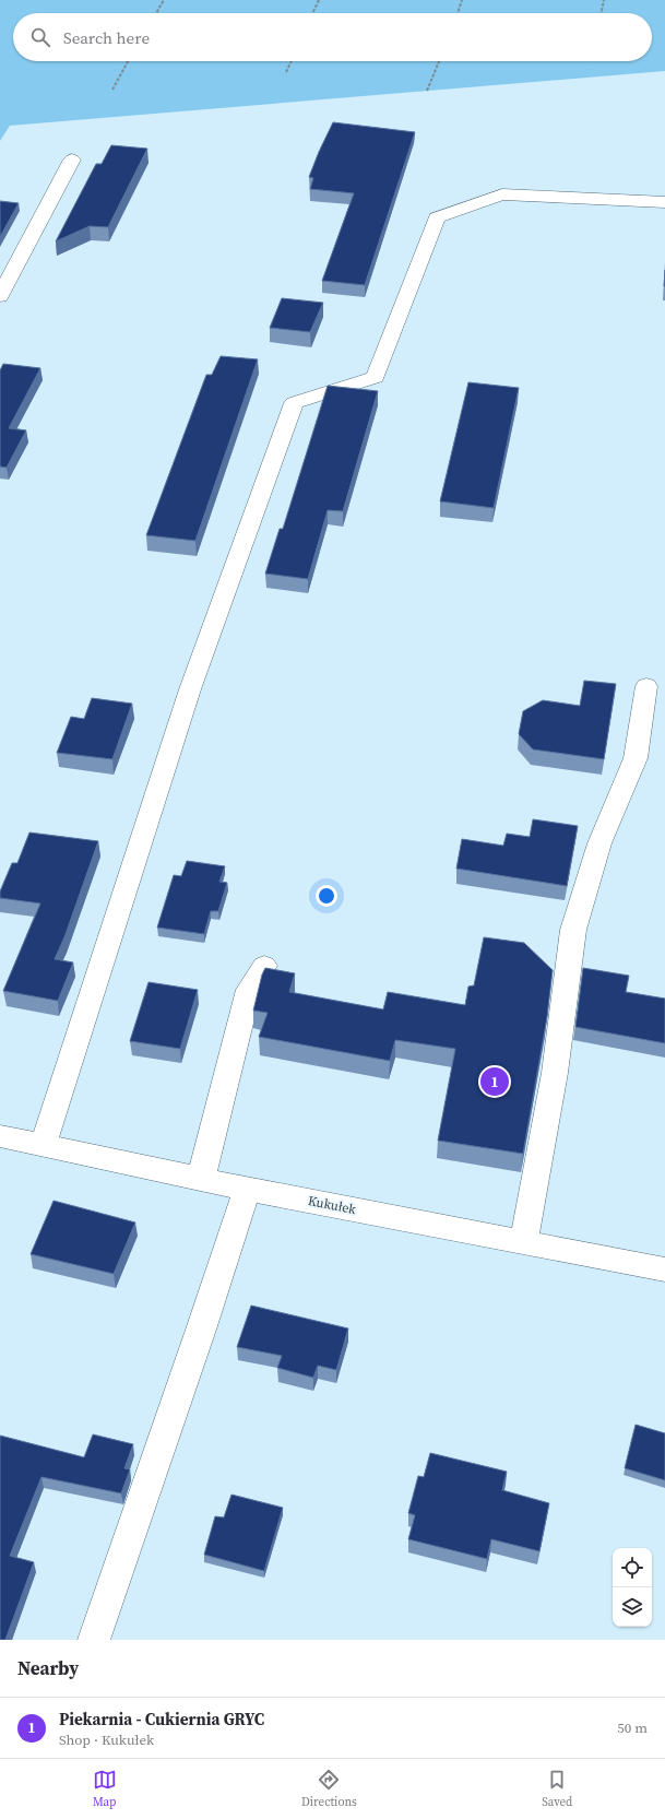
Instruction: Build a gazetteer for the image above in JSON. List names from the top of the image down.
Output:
{
  "streets": {
    "street": ["Kukułek"]
  },
  "page": {
    "search": "Search here",
    "pins": "1",
    "heading": "Nearby",
    "list": [
      {
        "mark": "1",
        "name": "Piekarnia - Cukiernia GRYC",
        "note": "Shop · Kukułek",
        "value": "50 m"
      }
    ],
    "nav": ["Map", "Directions", "Saved"]
  }
}
